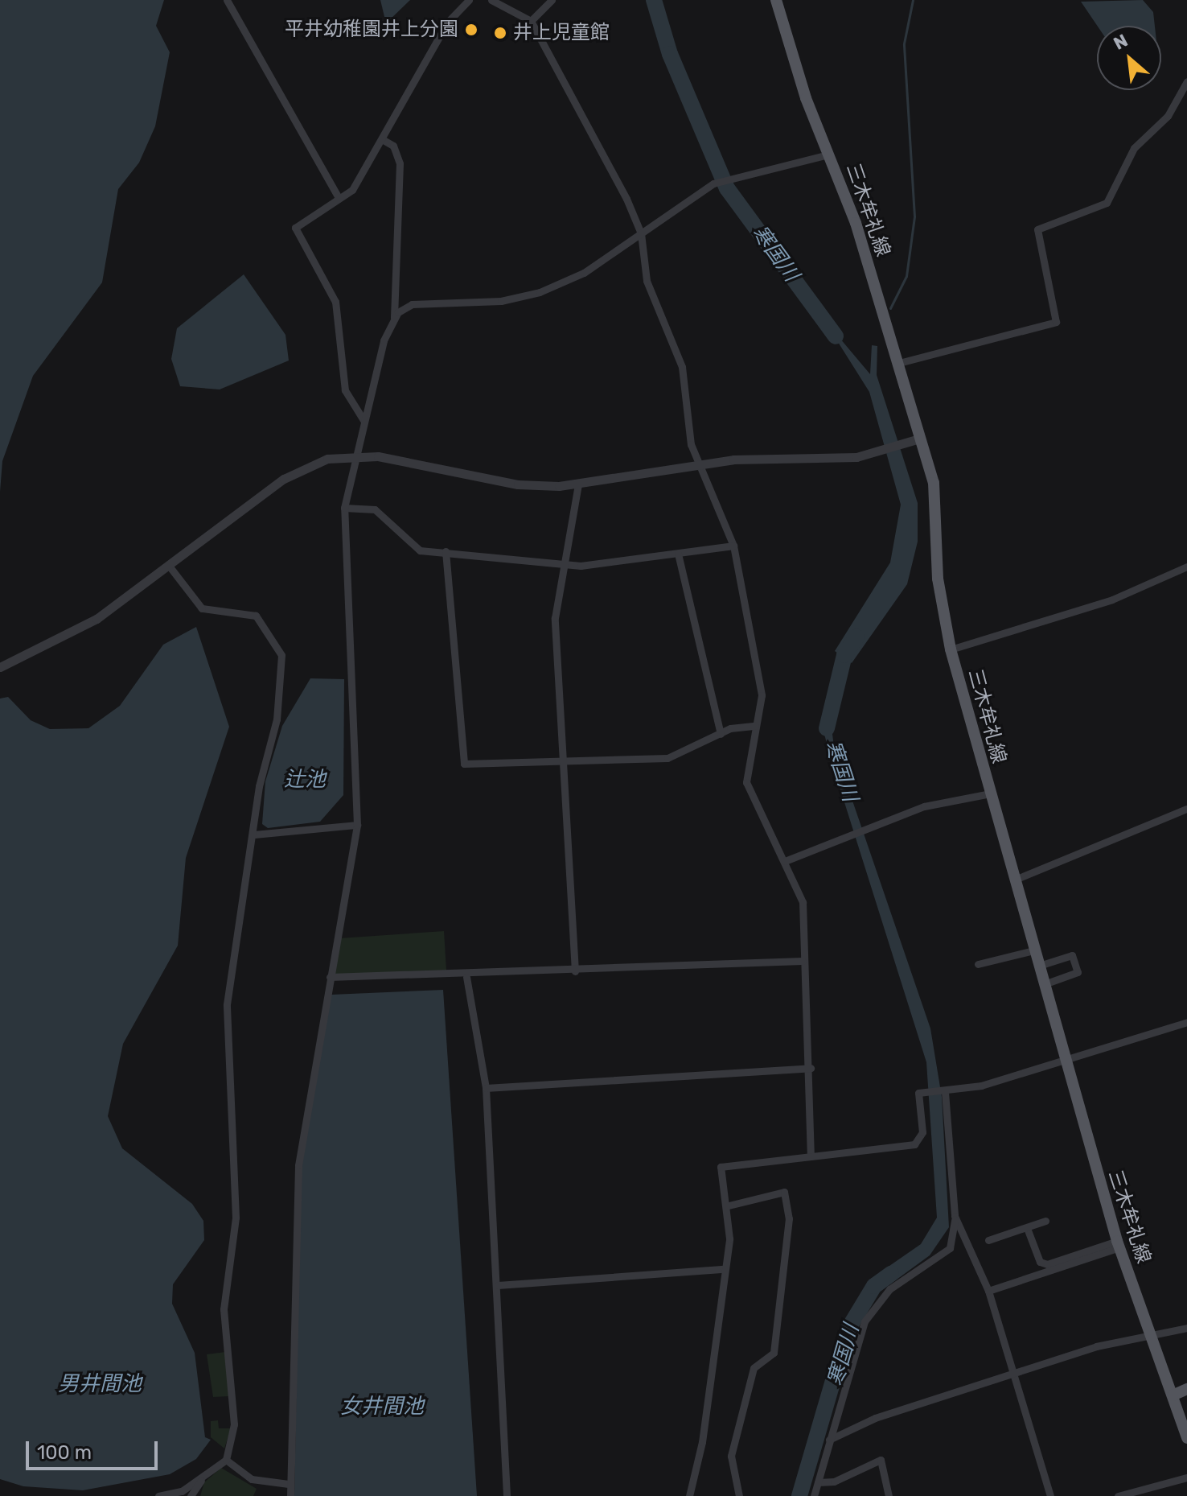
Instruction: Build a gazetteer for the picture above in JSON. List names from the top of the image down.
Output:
{
  "streets": {
    "main road": ["三木牟礼線"]
  },
  "water": [
    "寒国川",
    "辻池",
    "男井間池",
    "女井間池"
  ],
  "places": ["平井幼稚園井上分園", "井上児童館"],
  "scale_bar": "100 m",
  "north": "top left"
}
